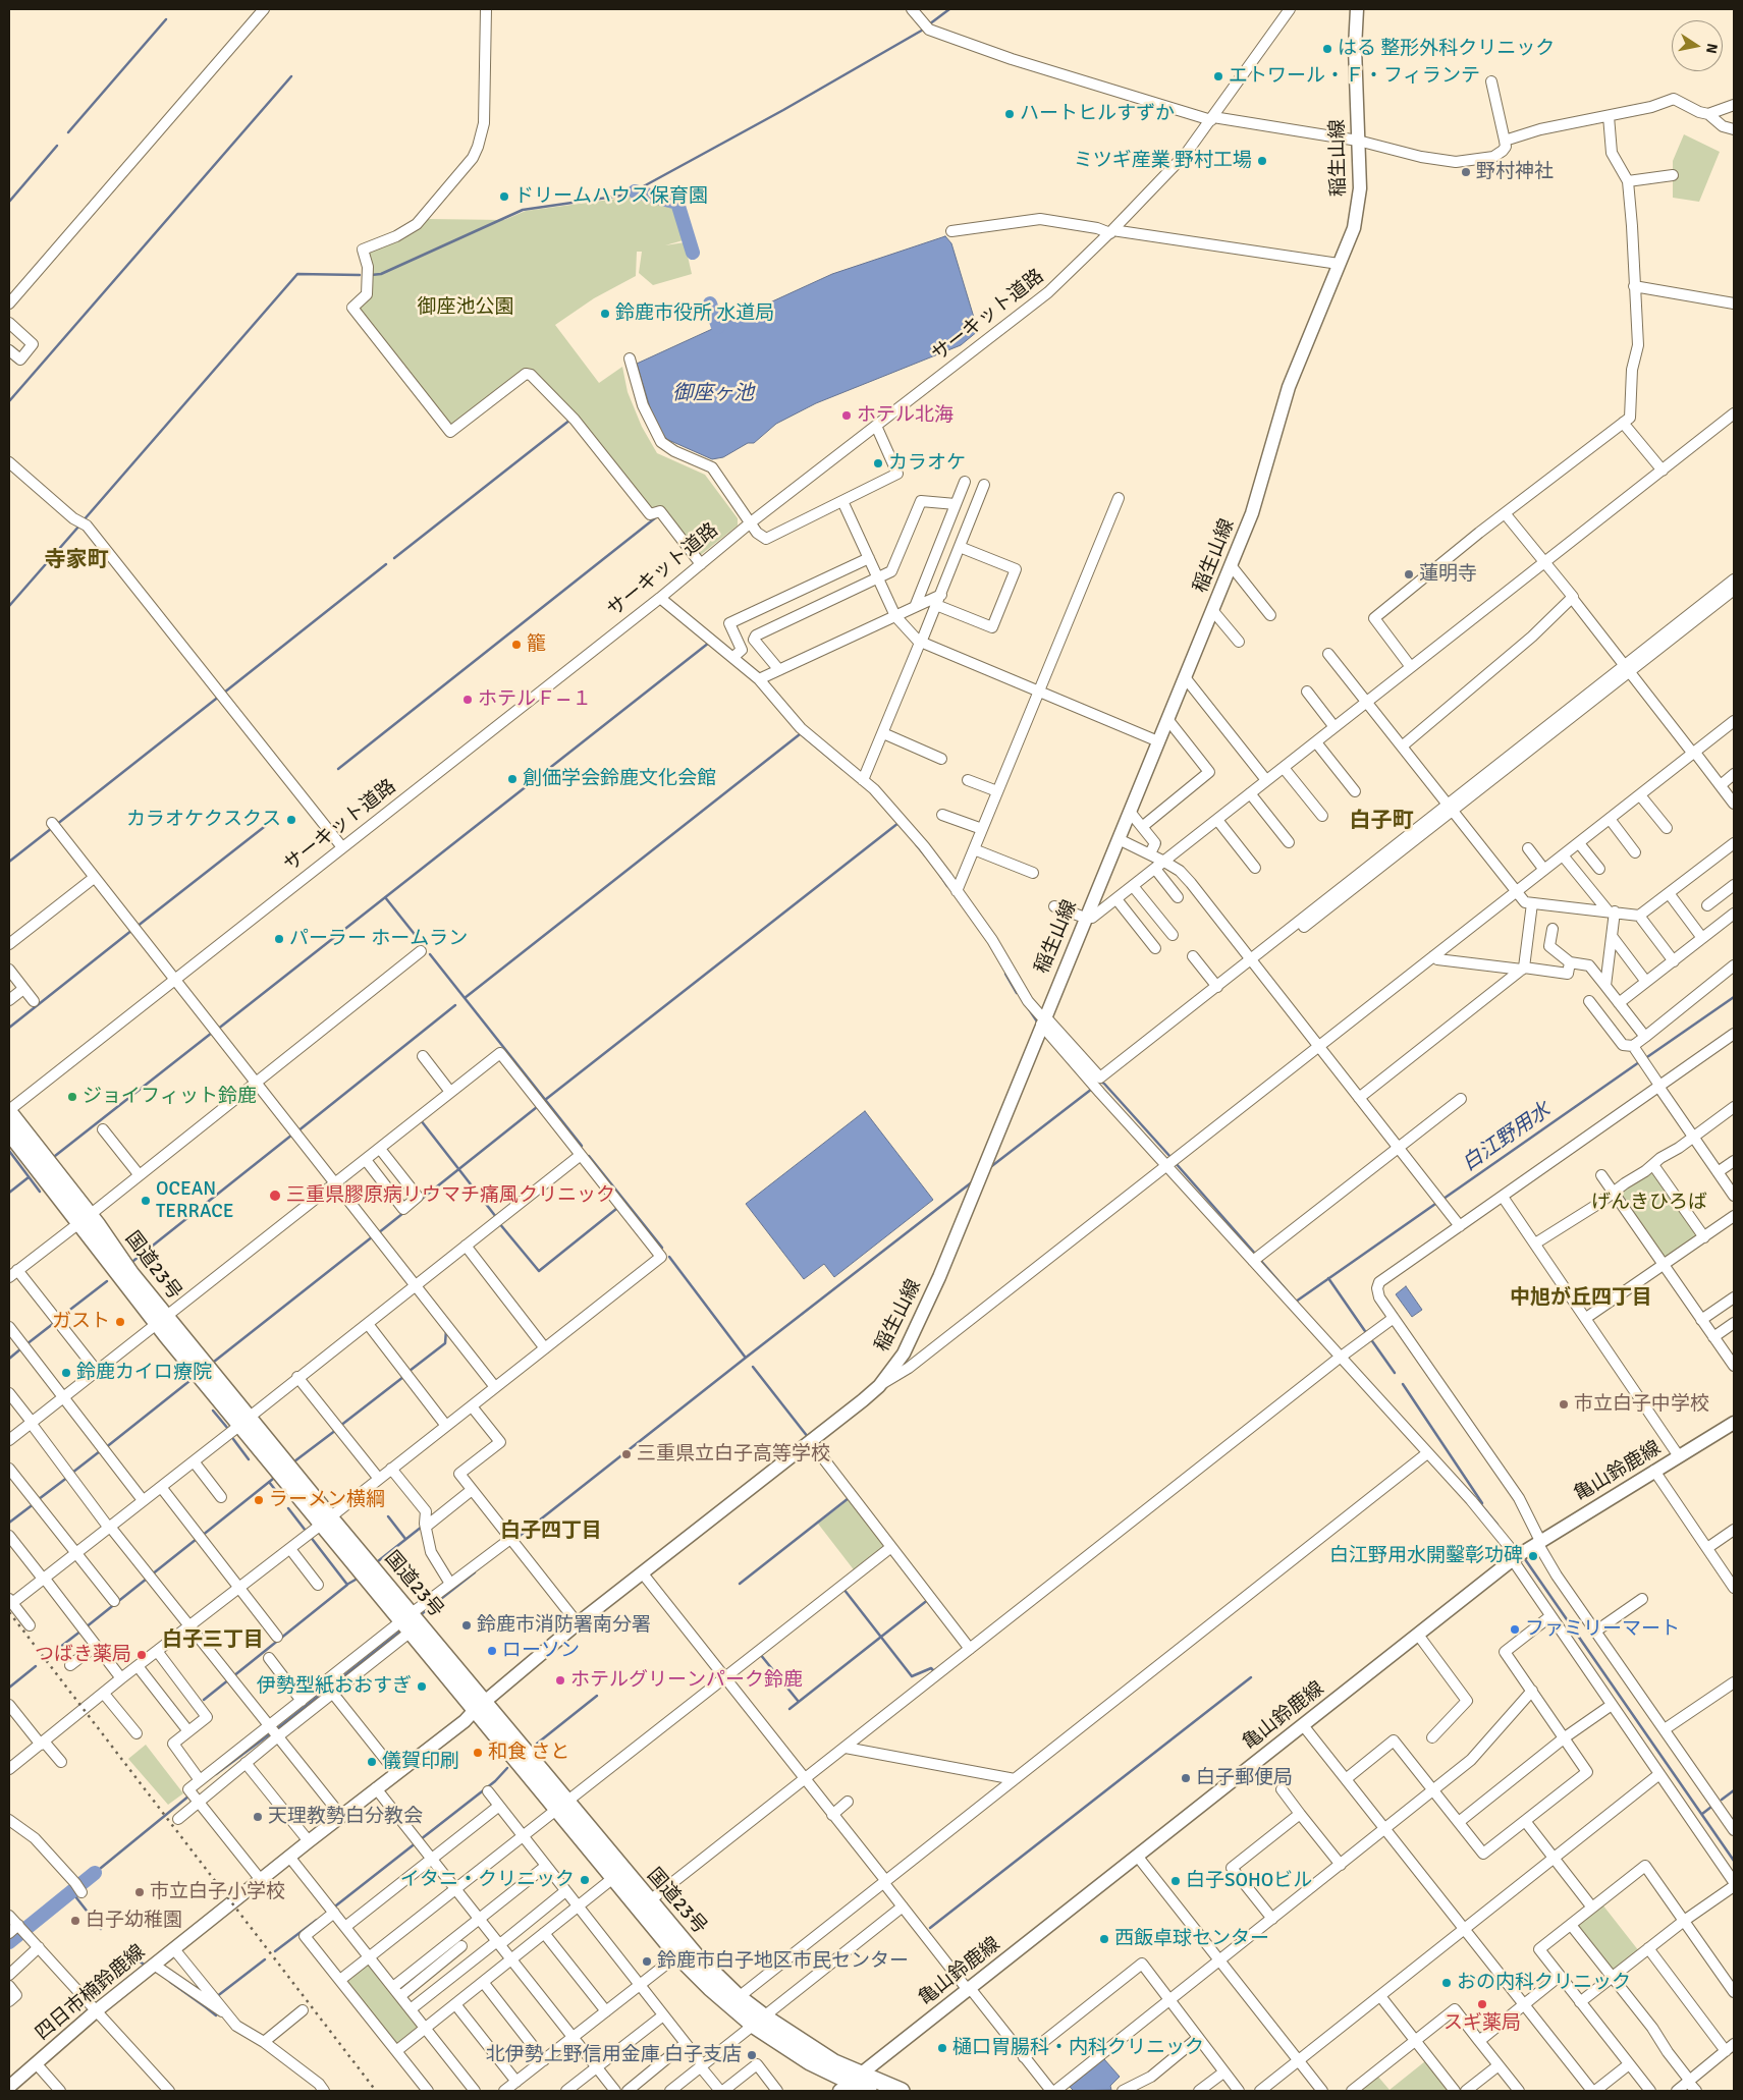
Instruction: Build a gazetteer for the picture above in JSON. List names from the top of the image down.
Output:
{
  "streets": {
    "highway": ["国道23号"],
    "main road": ["稲生山線", "亀山鈴鹿線", "四日市楠鈴鹿線"],
    "street": ["サーキット道路"]
  },
  "crossings": [
    ["稲生山線", "国道23号"],
    ["稲生山線", "四日市楠鈴鹿線"],
    ["サーキット道路", "国道23号"],
    ["国道23号", "亀山鈴鹿線"],
    ["国道23号", "四日市楠鈴鹿線"]
  ],
  "districts": [
    "寺家町",
    "白子町",
    "中旭が丘四丁目",
    "白子四丁目",
    "白子三丁目"
  ],
  "water": ["御座ヶ池", "白江野用水"],
  "parks": ["御座池公園", "げんきひろば"],
  "places": [
    "はる 整形外科クリニック",
    "エトワール・Ｆ・フィランテ",
    "ハートヒルすずか",
    "ミツギ産業 野村工場",
    "野村神社",
    "ドリームハウス保育園",
    "鈴鹿市役所 水道局",
    "ホテル北海",
    "カラオケ",
    "蓮明寺",
    "籠",
    "ホテルＦ―１",
    "創価学会鈴鹿文化会館",
    "カラオケクスクス",
    "パーラー ホームラン",
    "ジョイフィット鈴鹿",
    "三重県膠原病リウマチ痛風クリニック",
    "OCEAN TERRACE",
    "ガスト",
    "鈴鹿カイロ療院",
    "市立白子中学校",
    "三重県立白子高等学校",
    "ラーメン横綱",
    "白江野用水開鑿彰功碑",
    "鈴鹿市消防署南分署",
    "ファミリーマート",
    "ローソン",
    "つばき薬局",
    "ホテルグリーンパーク鈴鹿",
    "伊勢型紙おおすぎ",
    "和食 さと",
    "儀賀印刷",
    "白子郵便局",
    "天理教勢白分教会",
    "イタニ・クリニック",
    "白子SOHOビル",
    "市立白子小学校",
    "白子幼稚園",
    "西飯卓球センター",
    "鈴鹿市白子地区市民センター",
    "おの内科クリニック",
    "スギ薬局",
    "樋口胃腸科・内科クリニック",
    "北伊勢上野信用金庫 白子支店"
  ],
  "north": "right"
}
